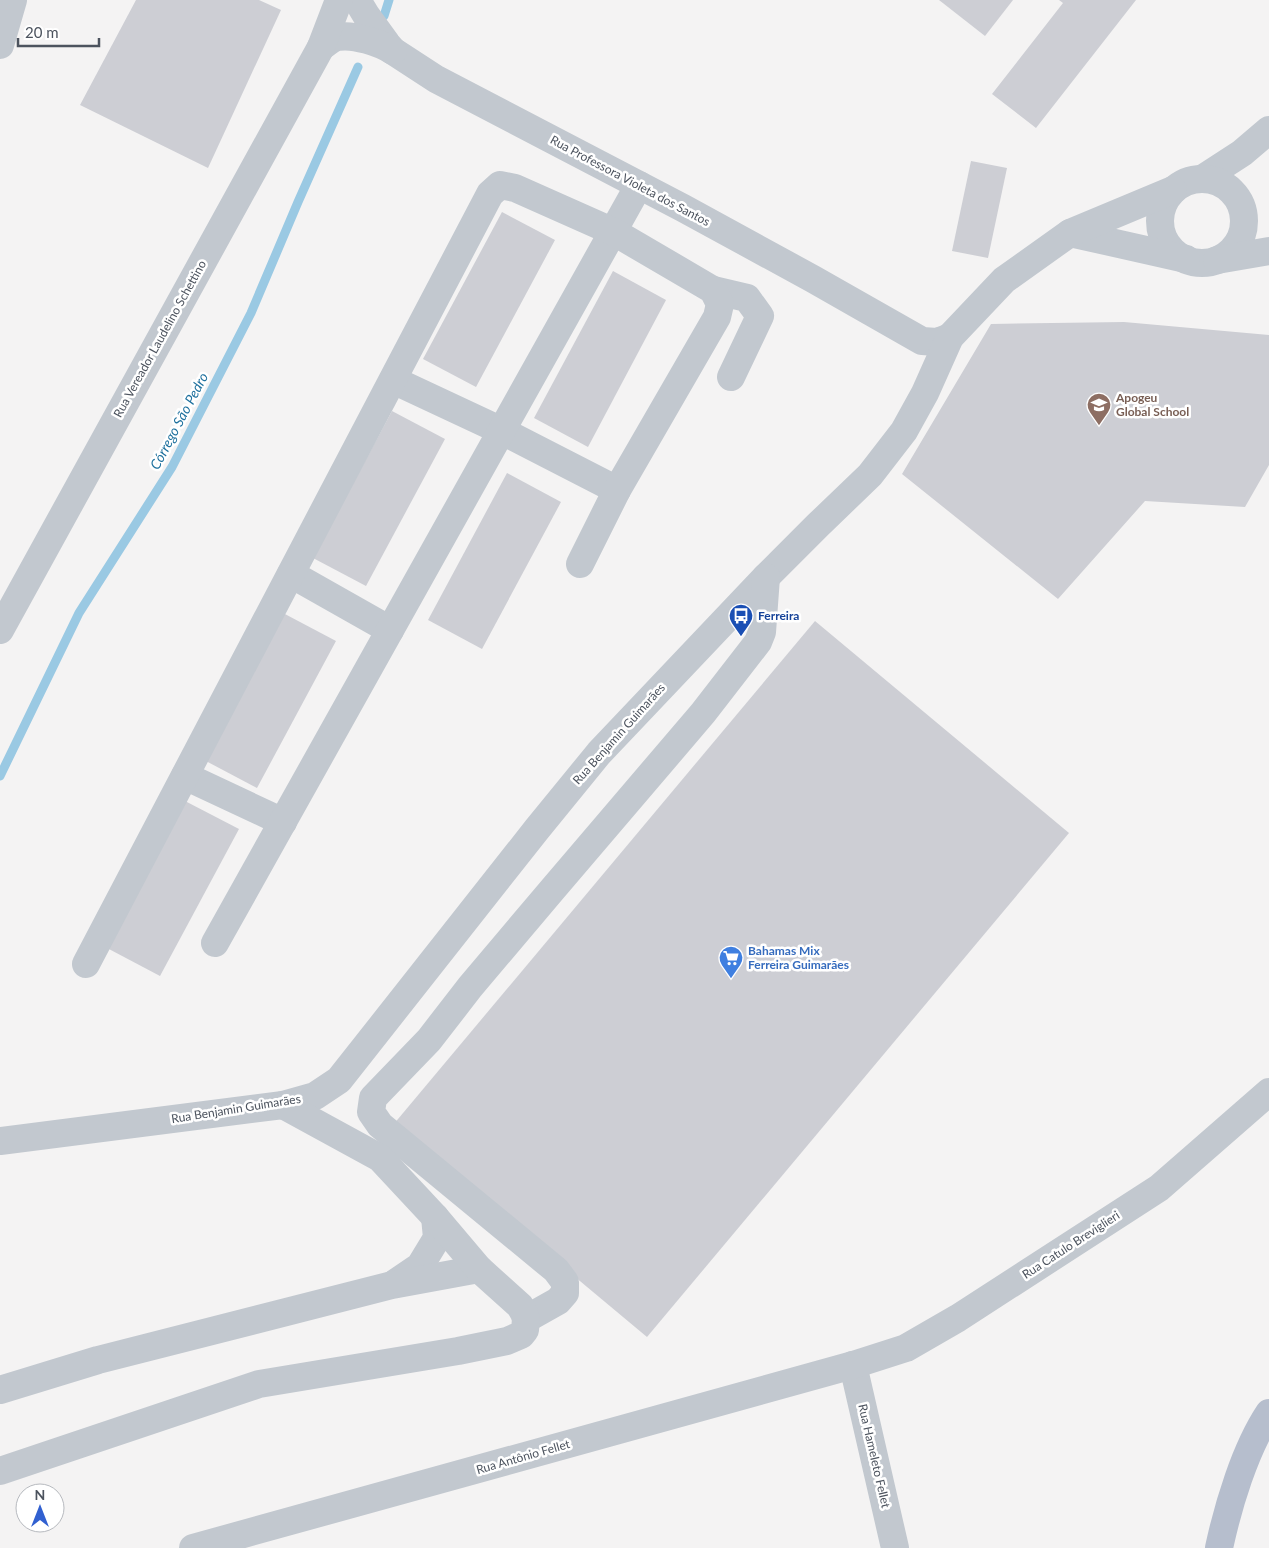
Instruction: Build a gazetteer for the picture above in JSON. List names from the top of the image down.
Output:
{
  "streets": {
    "street": [
      "Rua Professora Violeta dos Santos",
      "Rua Vereador Laudelino Schettino",
      "Rua Benjamin Guimarães",
      "Rua Catulo Breviglieri",
      "Rua Hameleto Fellet",
      "Rua Antônio Fellet"
    ]
  },
  "crossings": [
    ["Rua Catulo Breviglieri", "Rua Hameleto Fellet"],
    ["Rua Catulo Breviglieri", "Rua Antônio Fellet"],
    ["Rua Hameleto Fellet", "Rua Antônio Fellet"]
  ],
  "water": ["Córrego São Pedro"],
  "places": {
    "school or university": ["Apogeu Global School"],
    "bus stop": ["Ferreira"],
    "supermarket": ["Bahamas Mix Ferreira Guimarães"]
  },
  "scale_bar": "20 m",
  "north": "top"
}
